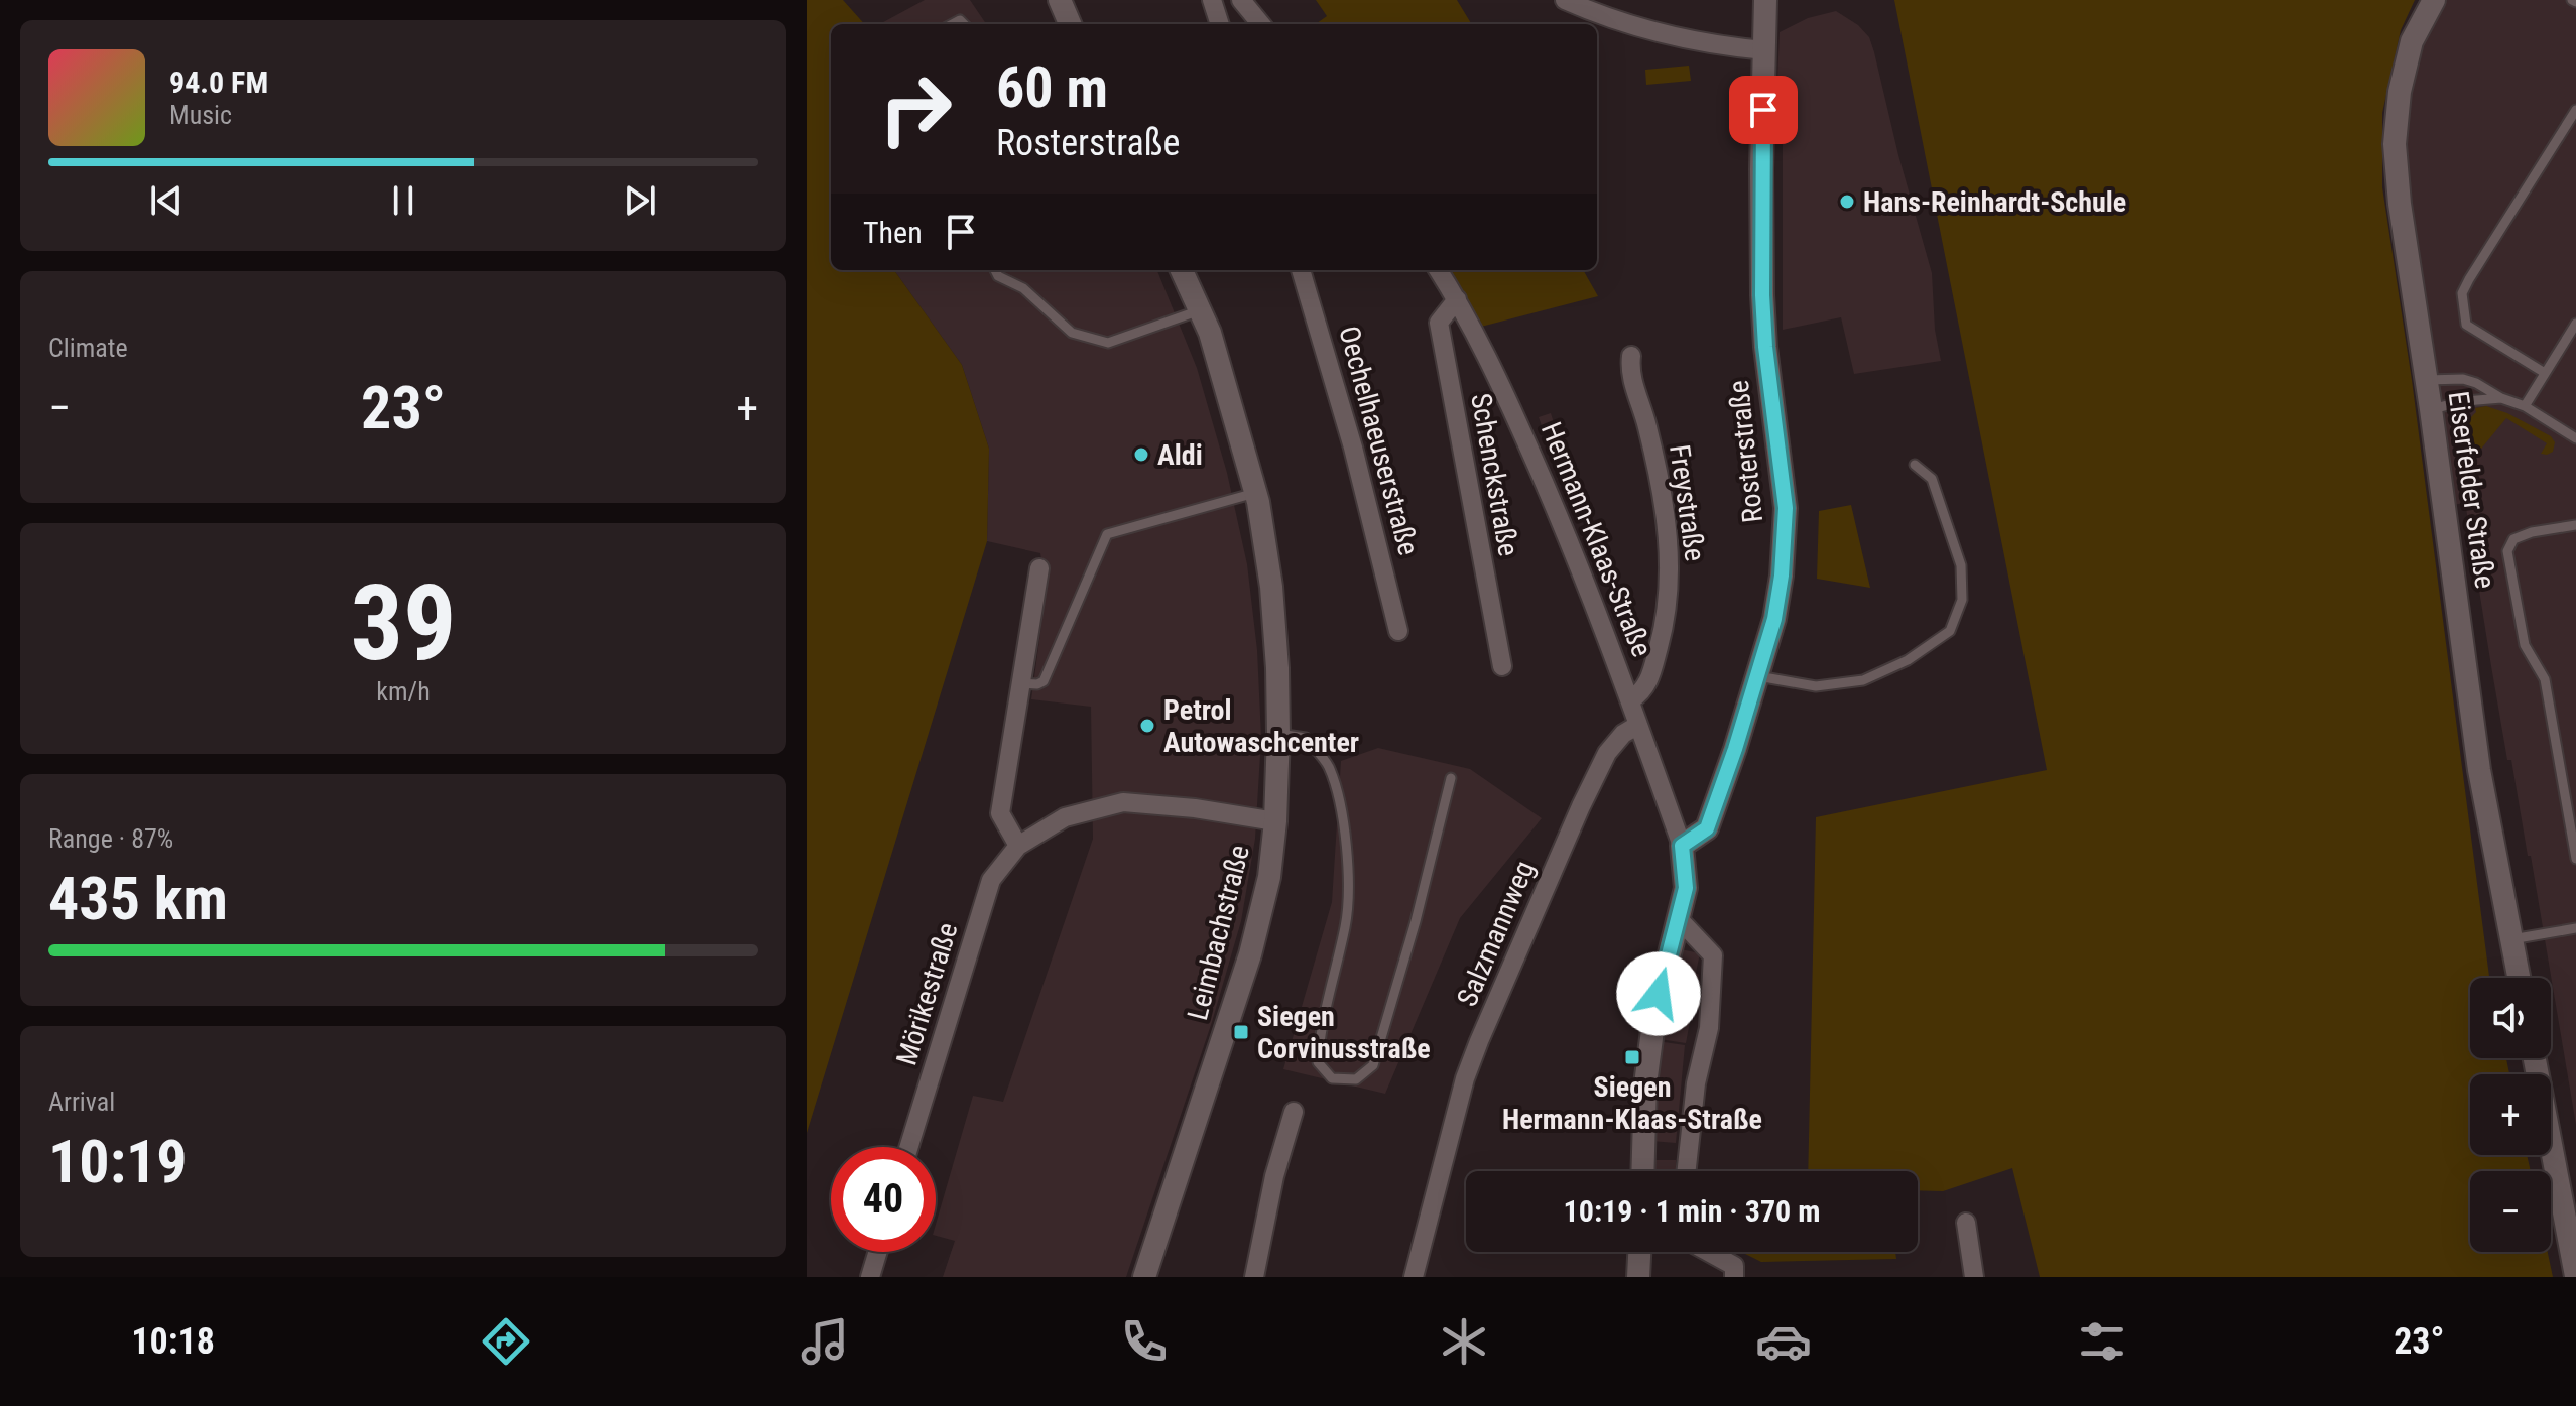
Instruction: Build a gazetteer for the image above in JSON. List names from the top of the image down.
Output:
{
  "streets": {
    "main road": ["Rosterstraße", "Eiserfelder Straße", "Leimbachstraße"],
    "street": [
      "Oechelhaeuserstraße",
      "Schenckstraße",
      "Freystraße",
      "Hermann-Klaas-Straße",
      "Salzmannweg",
      "Mörikestraße"
    ]
  },
  "crossings": [
    ["Rosterstraße", "Hermann-Klaas-Straße"],
    ["Schenckstraße", "Hermann-Klaas-Straße"],
    ["Freystraße", "Hermann-Klaas-Straße"],
    ["Hermann-Klaas-Straße", "Salzmannweg"],
    ["Leimbachstraße", "Mörikestraße"]
  ],
  "places": {
    "other": ["Hans-Reinhardt-Schule", "Aldi", "Petrol Autowaschcenter"],
    "transit": ["Siegen Corvinusstraße", "Siegen Hermann-Klaas-Straße"]
  },
  "page": {
    "turn": ["60 m", "Rosterstraße"],
    "song": ["94.0 FM", "Music"],
    "then": "Then",
    "tile": [
      "Climate",
      ["39", "km/h"],
      ["Range · 87%", "435 km"],
      ["Arrival", "10:19"]
    ],
    "heat": ["−", "23°", "+"],
    "map_buttons": ["+", "−"],
    "limit": "40",
    "trip": "10:19 · 1 min · 370 m",
    "tabs": ["10:18", "23°"]
  }
}
